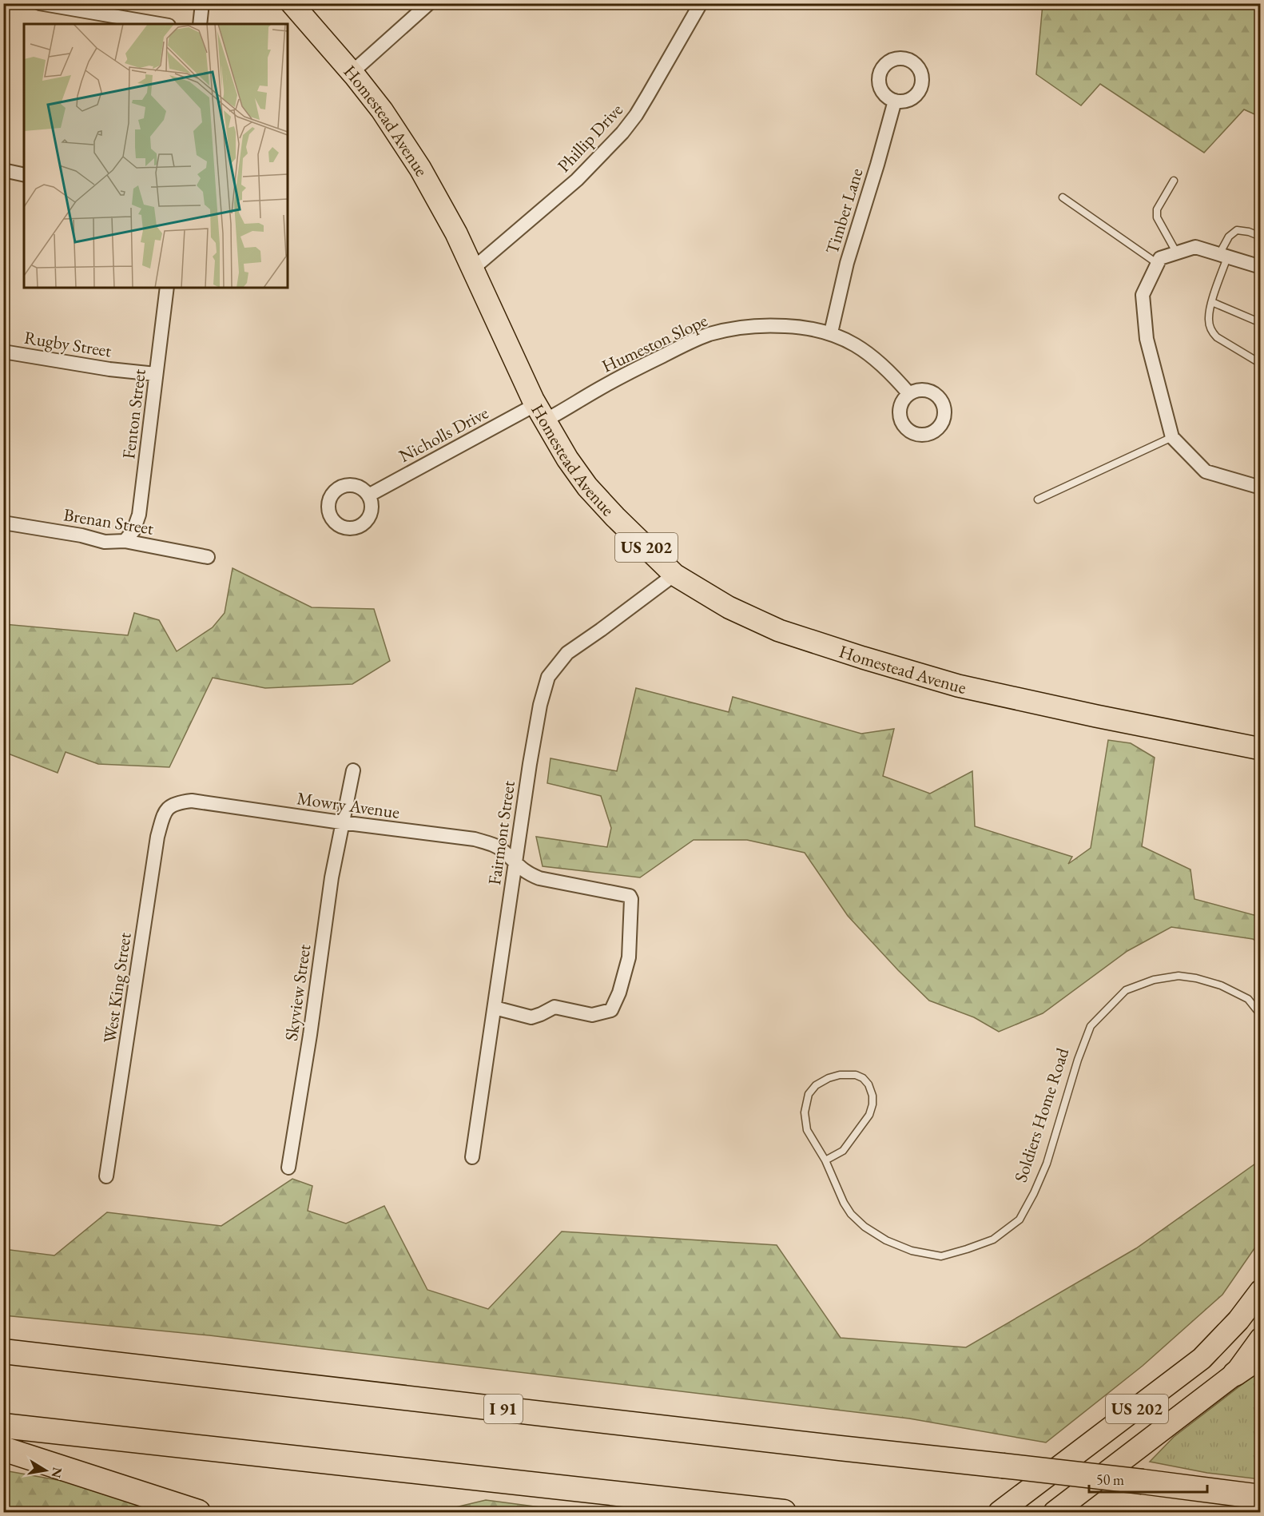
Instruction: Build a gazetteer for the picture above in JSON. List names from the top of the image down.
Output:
{
  "streets": {
    "highway": ["I 91"],
    "main road": ["Homestead Avenue", "US 202"],
    "street": [
      "Phillip Drive",
      "Timber Lane",
      "Humeston Slope",
      "Rugby Street",
      "Fenton Street",
      "Nicholls Drive",
      "Brenan Street",
      "Mowry Avenue",
      "Fairmont Street",
      "West King Street",
      "Skyview Street"
    ],
    "lane": ["Soldiers Home Road"]
  },
  "crossings": [
    ["Homestead Avenue", "Phillip Drive"],
    ["Homestead Avenue", "Humeston Slope"],
    ["Homestead Avenue", "Nicholls Drive"],
    ["Homestead Avenue", "Fairmont Street"],
    ["Timber Lane", "Humeston Slope"],
    ["Humeston Slope", "Nicholls Drive"],
    ["Rugby Street", "Fenton Street"],
    ["Fenton Street", "Brenan Street"],
    ["Mowry Avenue", "Fairmont Street"],
    ["Mowry Avenue", "West King Street"],
    ["Mowry Avenue", "Skyview Street"]
  ],
  "scale_bar": "50 m",
  "north": "right"
}
